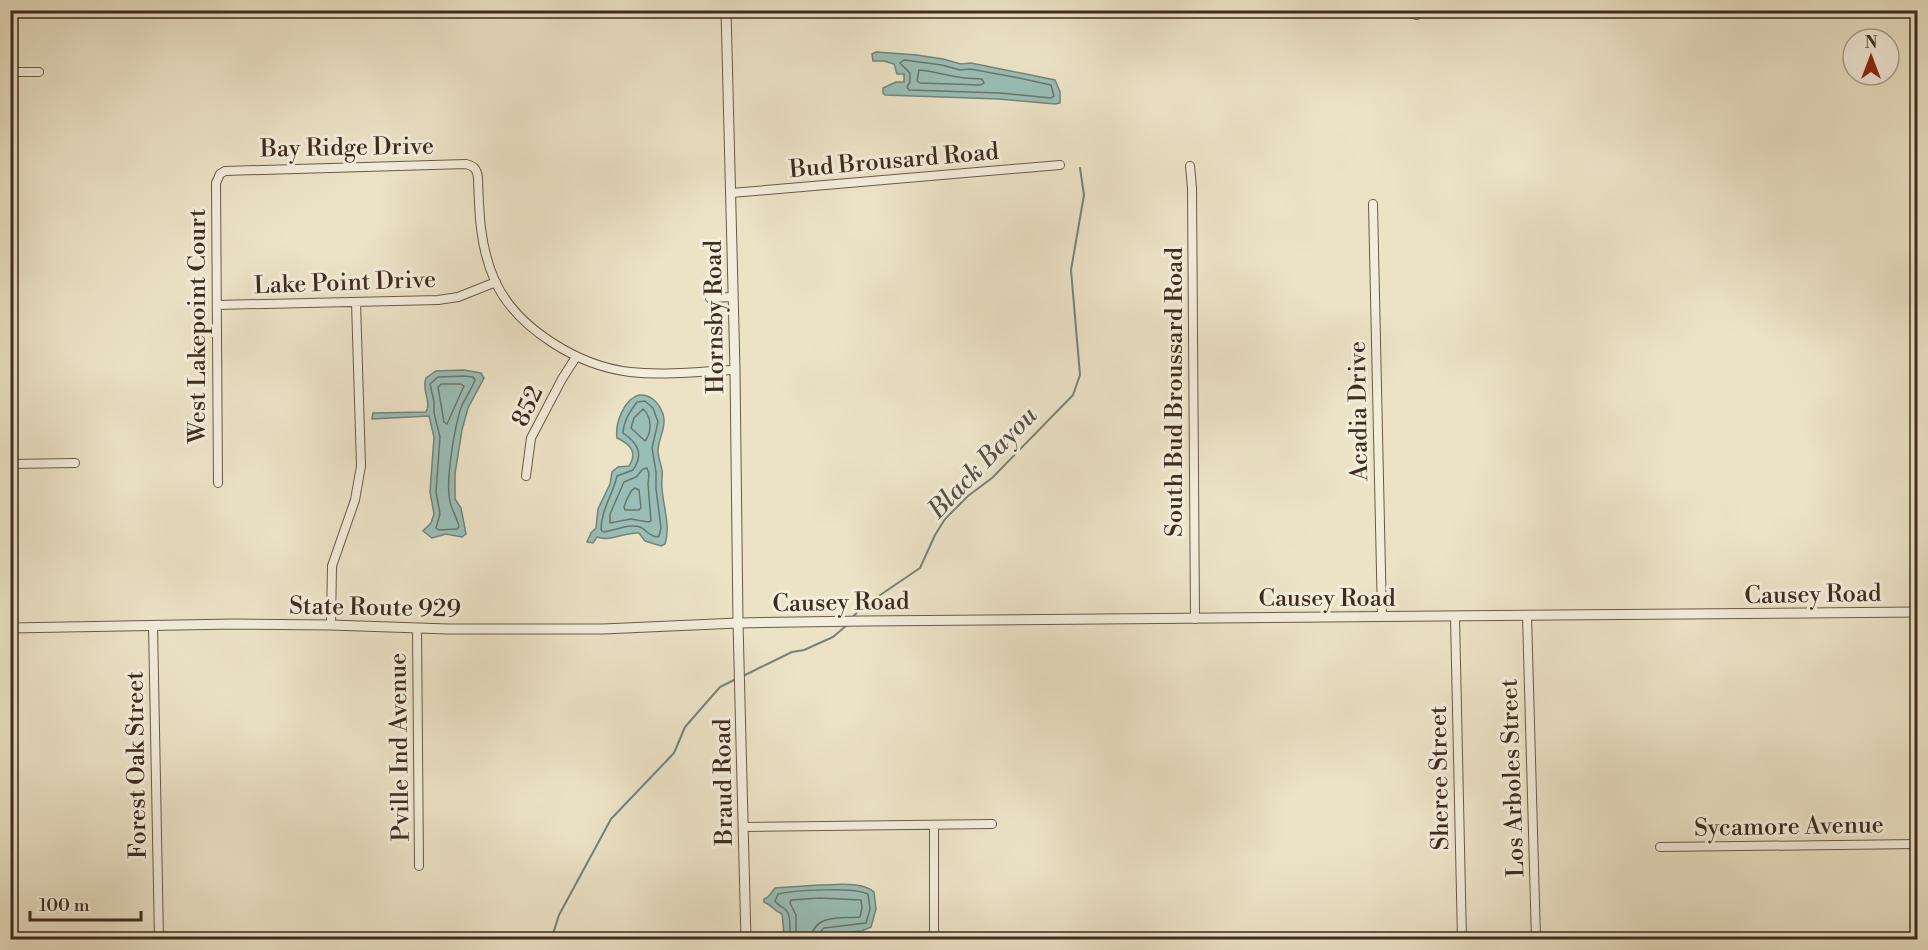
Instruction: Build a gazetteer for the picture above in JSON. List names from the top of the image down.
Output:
{
  "streets": {
    "street": [
      "Bay Ridge Drive",
      "Bud Brousard Road",
      "Lake Point Drive",
      "Hornsby Road",
      "West Lakepoint Court",
      "South Bud Broussard Road",
      "852",
      "Acadia Drive",
      "Causey Road",
      "State Route 929",
      "Pville Ind Avenue",
      "Forest Oak Street",
      "Sheree Street",
      "Los Arboles Street",
      "Braud Road",
      "Sycamore Avenue"
    ]
  },
  "crossings": [
    ["Bay Ridge Drive", "Lake Point Drive"],
    ["Bay Ridge Drive", "West Lakepoint Court"],
    ["Bud Brousard Road", "Hornsby Road"],
    ["Lake Point Drive", "West Lakepoint Court"],
    ["Hornsby Road", "Causey Road"],
    ["Hornsby Road", "State Route 929"],
    ["Hornsby Road", "Braud Road"],
    ["South Bud Broussard Road", "Causey Road"],
    ["Acadia Drive", "Causey Road"],
    ["Causey Road", "State Route 929"],
    ["Causey Road", "Sheree Street"],
    ["Causey Road", "Los Arboles Street"],
    ["Causey Road", "Braud Road"],
    ["State Route 929", "Pville Ind Avenue"],
    ["State Route 929", "Forest Oak Street"],
    ["State Route 929", "Braud Road"]
  ],
  "water": ["Black Bayou"],
  "scale_bar": "100 m",
  "north": "top"
}
